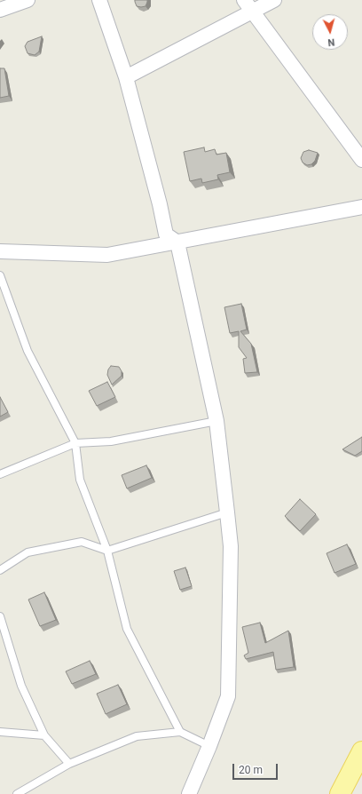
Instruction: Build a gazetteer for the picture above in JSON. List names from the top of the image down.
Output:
{
  "scale_bar": "20 m",
  "north": "bottom"
}
